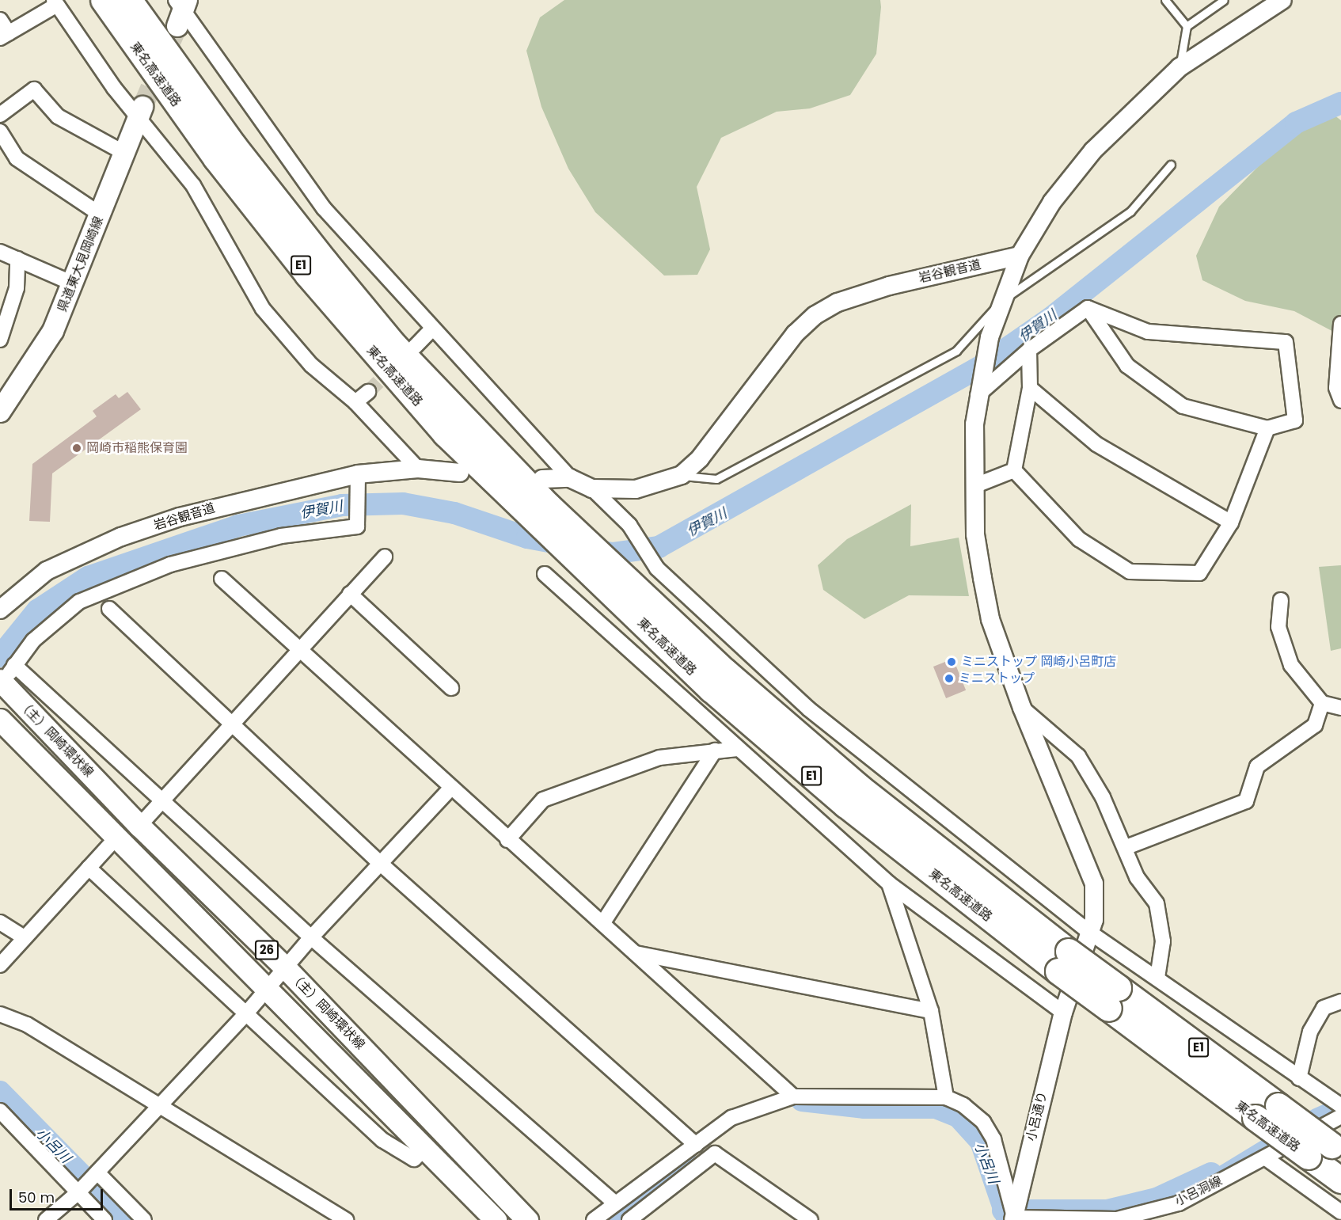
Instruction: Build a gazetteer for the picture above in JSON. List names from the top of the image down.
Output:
{
  "streets": {
    "highway": ["東名高速道路", "E1"],
    "main road": ["県道東大見岡崎線", "（主）岡崎環状線", "26"],
    "street": ["岩谷観音道", "小呂通り", "小呂洞線"]
  },
  "crossings": [
    ["岩谷観音道", "小呂通り"],
    ["小呂通り", "小呂洞線"]
  ],
  "water": ["伊賀川", "小呂川"],
  "places": ["岡崎市稲熊保育園", "ミニストップ 岡崎小呂町店", "ミニストップ"],
  "scale_bar": "50 m"
}
